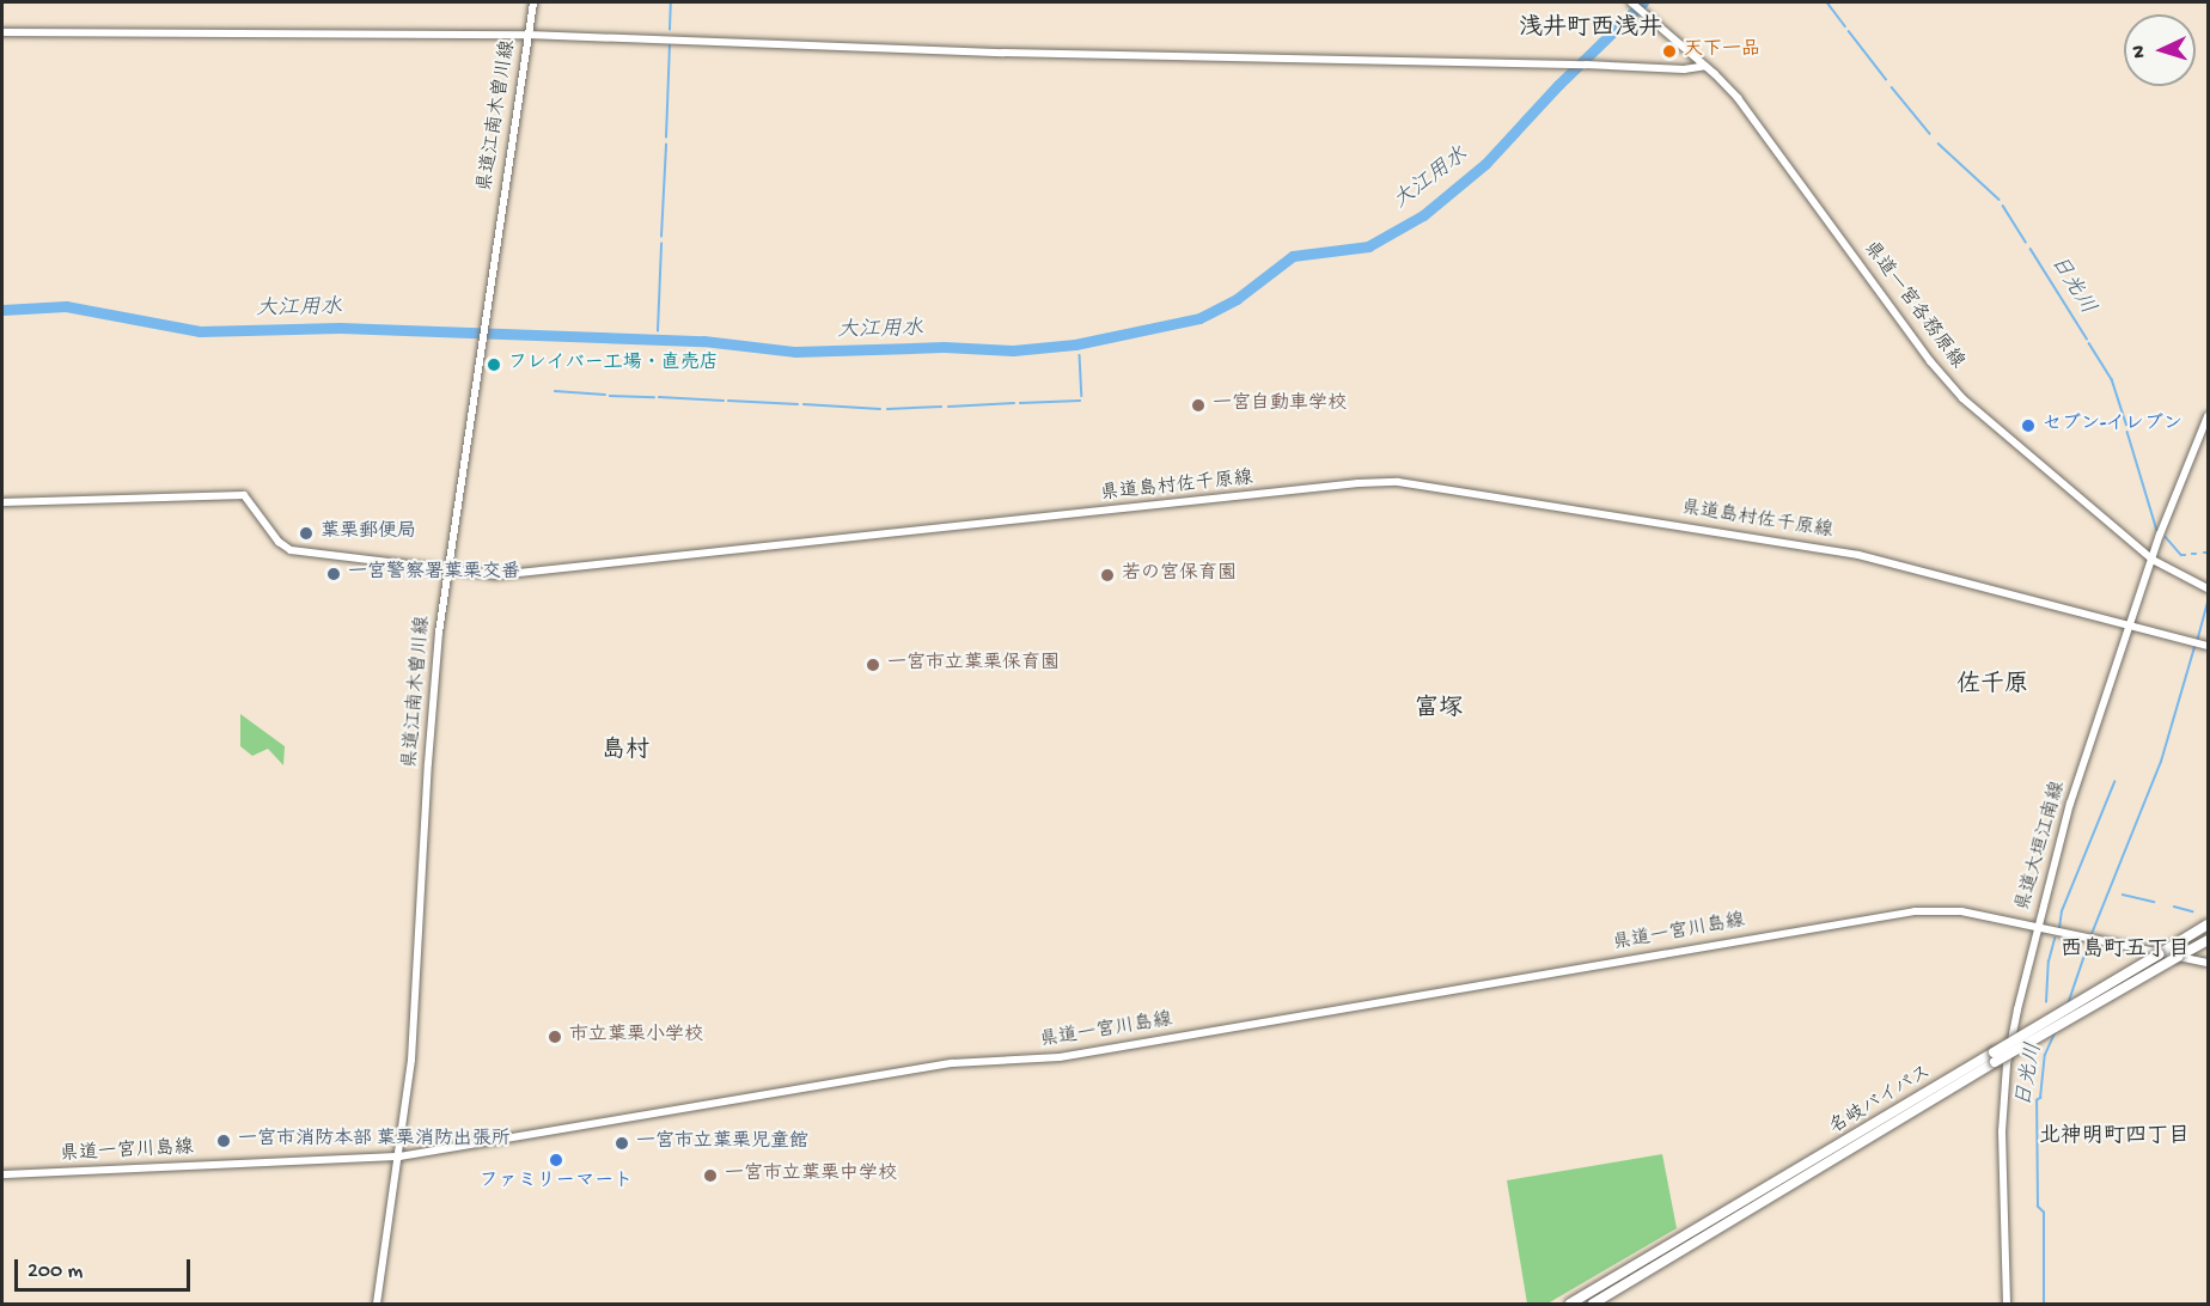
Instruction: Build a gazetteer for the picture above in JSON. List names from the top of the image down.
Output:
{
  "streets": {
    "highway": ["名岐バイパス"],
    "main road": [
      "県道江南木曽川線",
      "県道一宮各務原線",
      "県道島村佐千原線",
      "県道大垣江南線",
      "県道一宮川島線"
    ]
  },
  "crossings": [
    ["県道江南木曽川線", "県道島村佐千原線"],
    ["県道江南木曽川線", "県道一宮川島線"],
    ["県道一宮各務原線", "県道大垣江南線"],
    ["県道島村佐千原線", "県道大垣江南線"],
    ["県道大垣江南線", "県道一宮川島線"],
    ["県道一宮川島線", "名岐バイパス"]
  ],
  "districts": [
    "浅井町西浅井",
    "佐千原",
    "富塚",
    "島村",
    "西島町五丁目",
    "北神明町四丁目"
  ],
  "water": ["大江用水", "日光川"],
  "places": [
    "天下一品",
    "フレイバー工場・直売店",
    "一宮自動車学校",
    "セブン-イレブン",
    "葉栗郵便局",
    "一宮警察署葉栗交番",
    "若の宮保育園",
    "一宮市立葉栗保育園",
    "市立葉栗小学校",
    "一宮市消防本部 葉栗消防出張所",
    "一宮市立葉栗児童館",
    "ファミリーマート",
    "一宮市立葉栗中学校"
  ],
  "scale_bar": "200 m",
  "north": "left"
}
